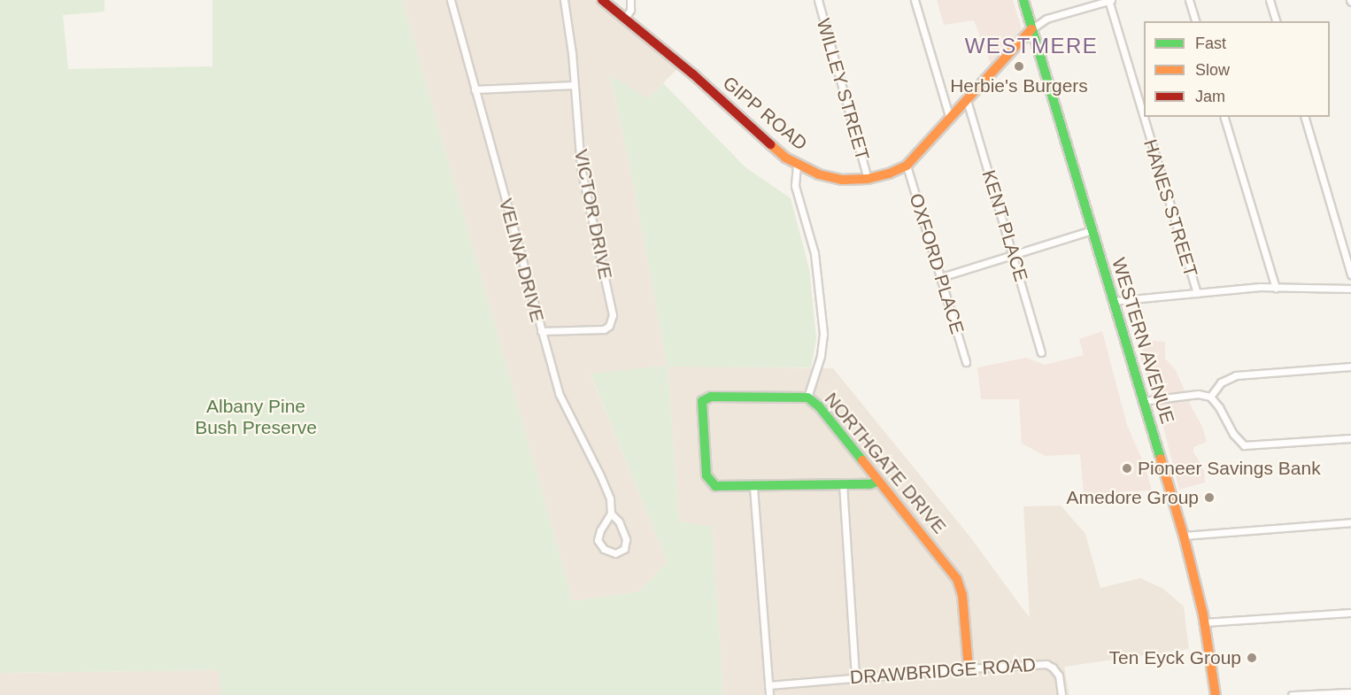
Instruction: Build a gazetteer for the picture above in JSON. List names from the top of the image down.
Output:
{
  "streets": {
    "street": [
      "WILLEY STREET",
      "GIPP ROAD",
      "HANES STREET",
      "VICTOR DRIVE",
      "KENT PLACE",
      "VELINA DRIVE",
      "OXFORD PLACE",
      "WESTERN AVENUE",
      "NORTHGATE DRIVE",
      "DRAWBRIDGE ROAD"
    ]
  },
  "crossings": [
    ["WILLEY STREET", "GIPP ROAD"],
    ["GIPP ROAD", "KENT PLACE"],
    ["GIPP ROAD", "OXFORD PLACE"],
    ["GIPP ROAD", "WESTERN AVENUE"],
    ["VICTOR DRIVE", "VELINA DRIVE"],
    ["NORTHGATE DRIVE", "DRAWBRIDGE ROAD"]
  ],
  "districts": ["WESTMERE"],
  "parks": ["Albany Pine Bush Preserve"],
  "places": [
    "Herbie's Burgers",
    "Pioneer Savings Bank",
    "Amedore Group",
    "Ten Eyck Group"
  ],
  "legend": ["Fast", "Slow", "Jam"]
}
